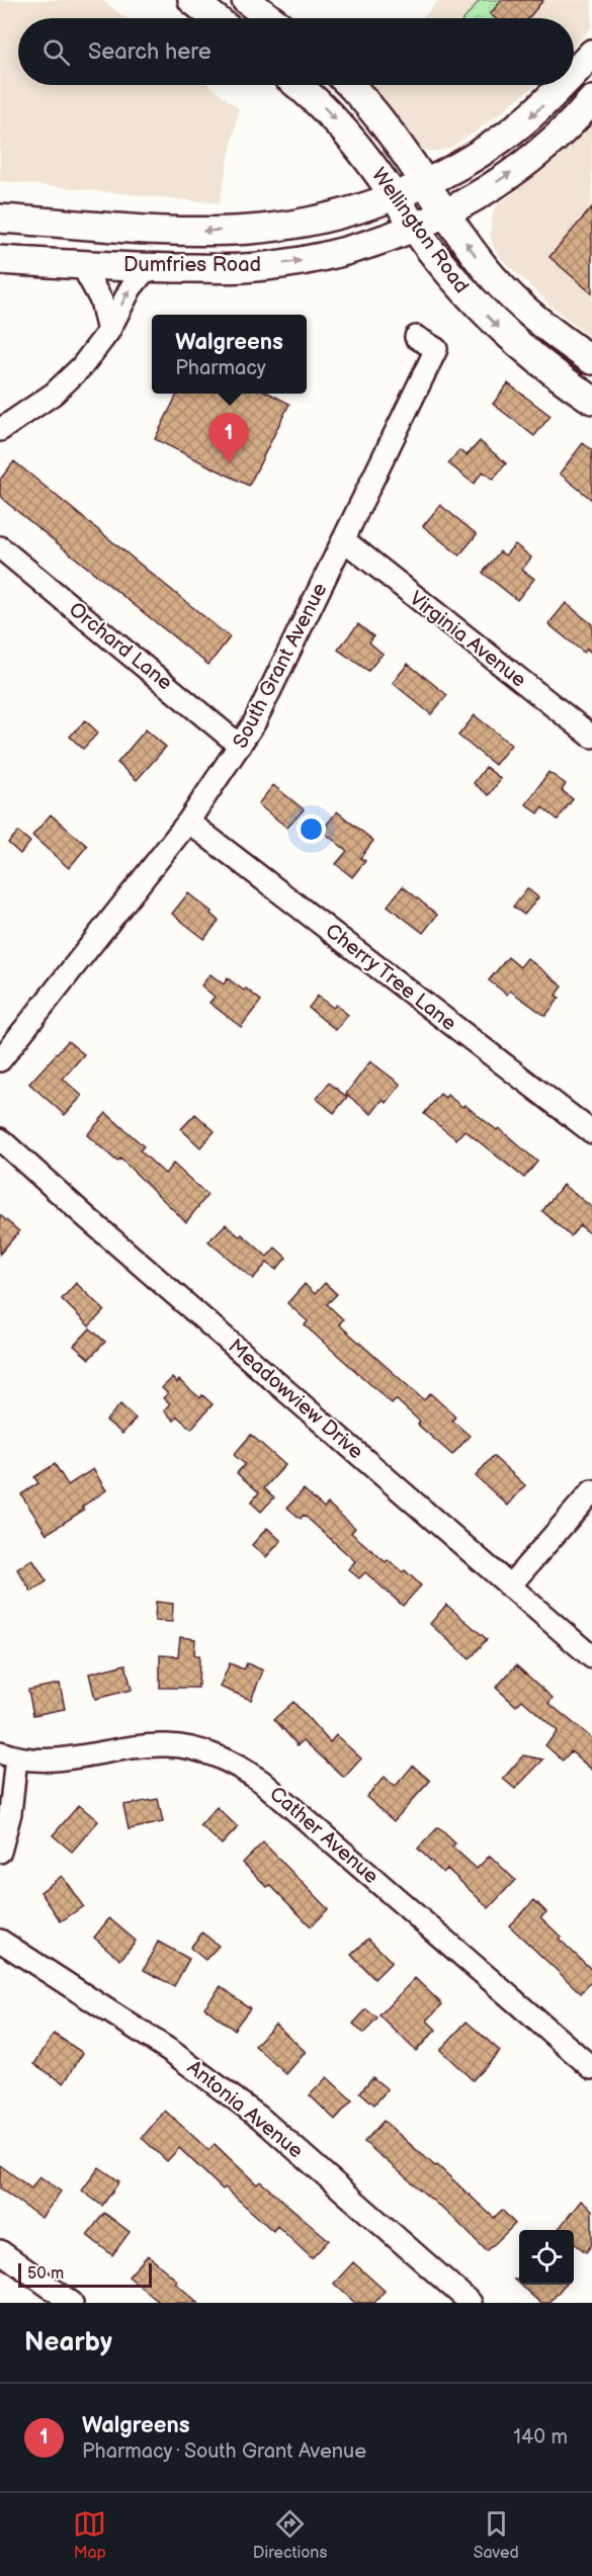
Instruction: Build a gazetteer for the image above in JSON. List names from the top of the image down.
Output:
{
  "streets": {
    "main road": ["Wellington Road", "Dumfries Road"],
    "street": [
      "Virginia Avenue",
      "Orchard Lane",
      "South Grant Avenue",
      "Cherry Tree Lane",
      "Meadowview Drive",
      "Cather Avenue",
      "Antonia Avenue"
    ]
  },
  "crossings": [
    ["Wellington Road", "Dumfries Road"],
    ["Virginia Avenue", "South Grant Avenue"],
    ["Orchard Lane", "South Grant Avenue"],
    ["South Grant Avenue", "Cherry Tree Lane"]
  ],
  "scale_bar": "50 m",
  "page": {
    "search": "Search here",
    "popup": ["Walgreens", "Pharmacy"],
    "pins": "1",
    "scale": "50 m",
    "heading": "Nearby",
    "list": [
      {
        "mark": "1",
        "name": "Walgreens",
        "note": "Pharmacy · South Grant Avenue",
        "value": "140 m"
      }
    ],
    "nav": ["Map", "Directions", "Saved"]
  }
}
